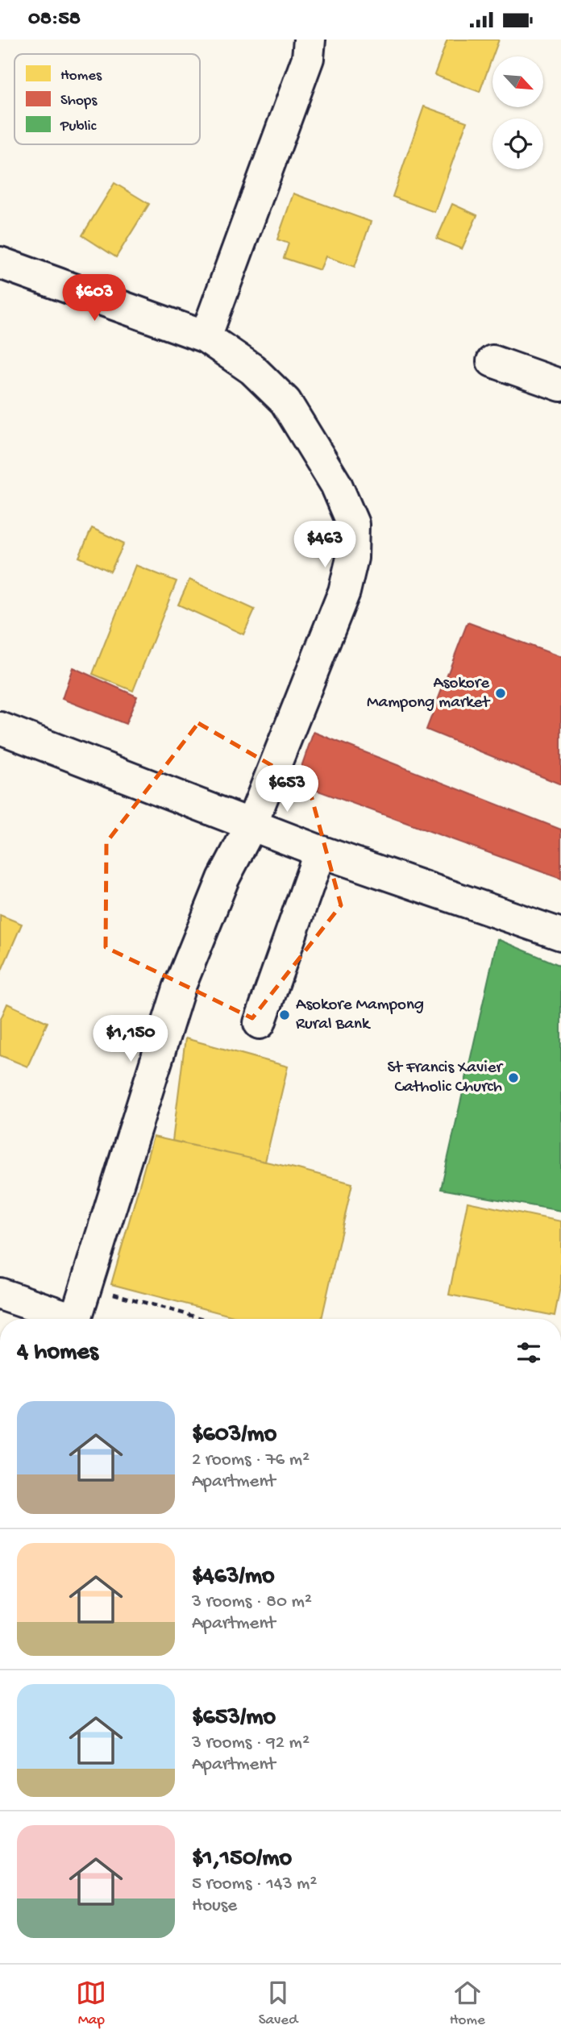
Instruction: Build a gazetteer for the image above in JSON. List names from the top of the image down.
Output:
{
  "places": ["Asokore Mampong market", "Asokore Mampong Rural Bank", "St Francis Xavier Catholic Church"],
  "legend": ["Homes", "Shops", "Public"],
  "north": "bottom right",
  "page": {
    "status": "08:58",
    "price": [
      "$603",
      "$463",
      "$653",
      "$1,150"
    ],
    "heading": "4 homes",
    "list": [
      {
        "name": "$603/mo",
        "note": "2 rooms · 76 m² · Apartment"
      },
      {
        "name": "$463/mo",
        "note": "3 rooms · 80 m² · Apartment"
      },
      {
        "name": "$653/mo",
        "note": "3 rooms · 92 m² · Apartment"
      },
      {
        "name": "$1,150/mo",
        "note": "5 rooms · 143 m² · House"
      }
    ],
    "tabs": ["Map", "Saved", "Home"]
  }
}
